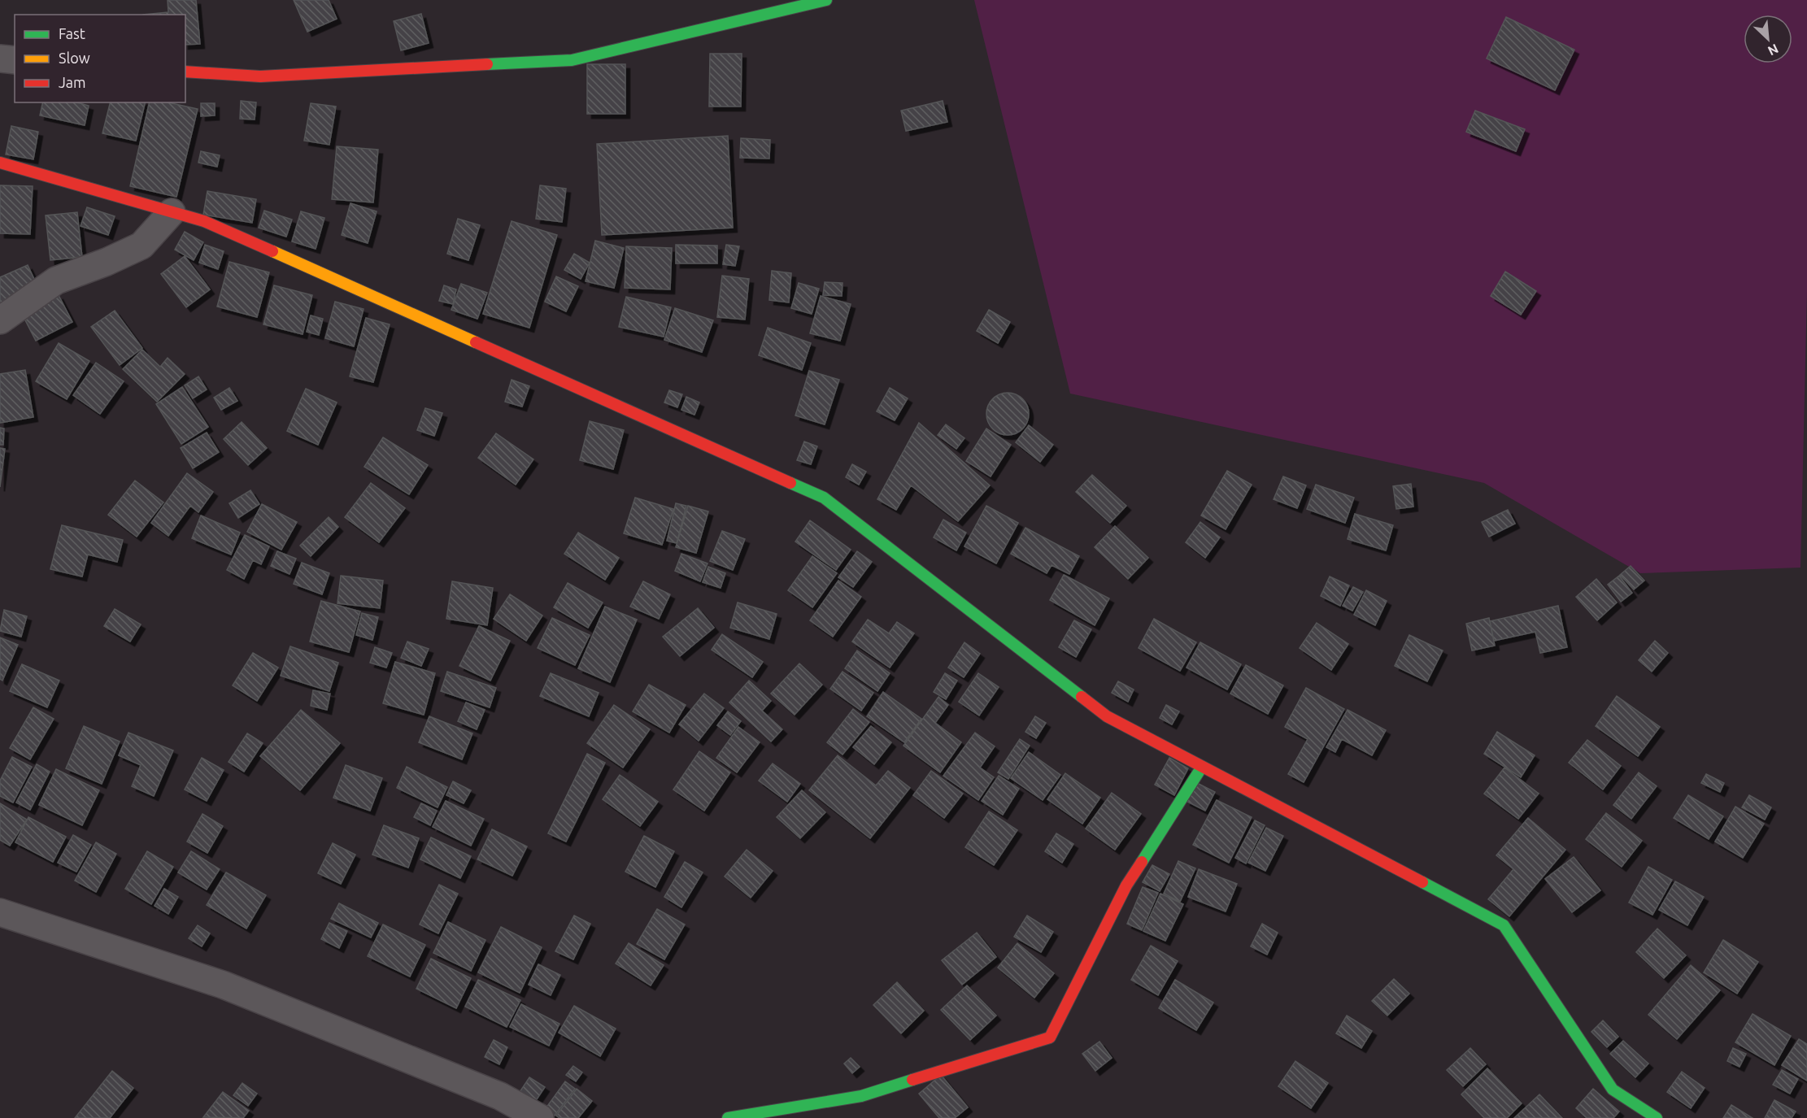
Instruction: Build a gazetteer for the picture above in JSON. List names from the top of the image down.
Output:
{
  "legend": ["Fast", "Slow", "Jam"],
  "north": "bottom right"
}
